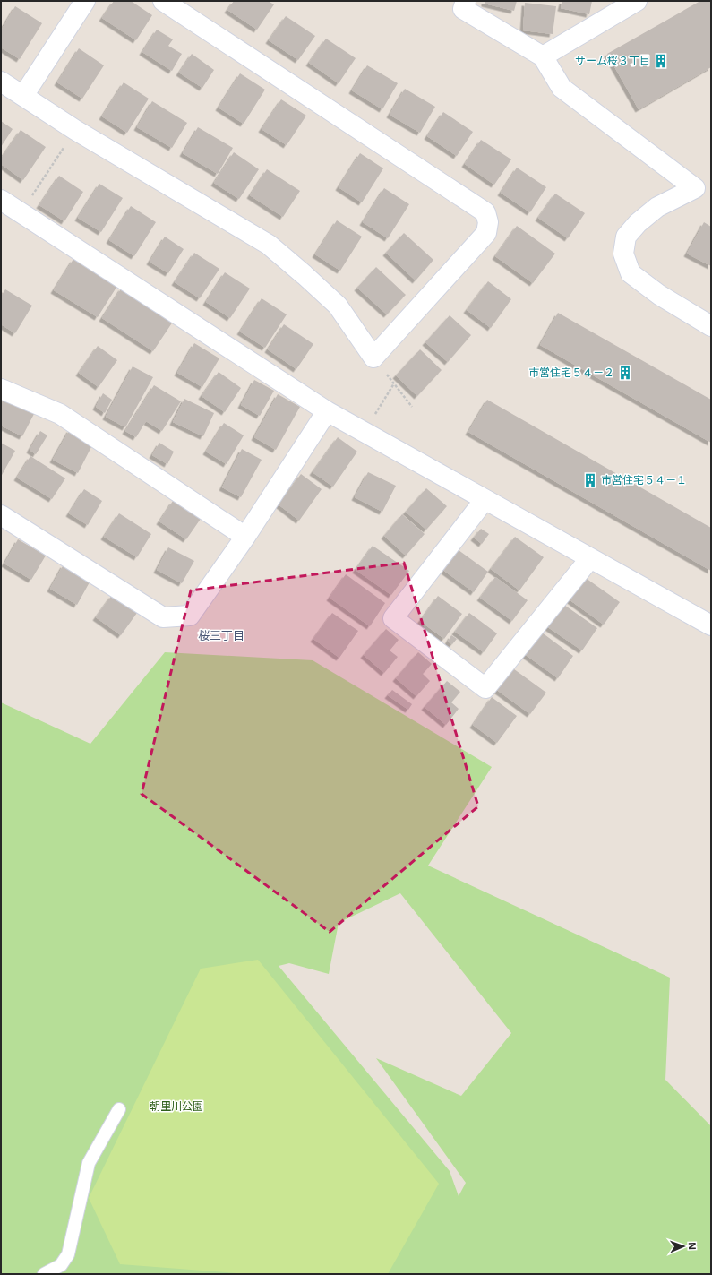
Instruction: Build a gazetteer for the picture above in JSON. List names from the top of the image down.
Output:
{
  "districts": ["桜三丁目"],
  "parks": ["朝里川公園"],
  "places": {
    "building": ["サーム桜３丁目", "市営住宅５４－２", "市営住宅５４－１"]
  },
  "north": "right"
}
